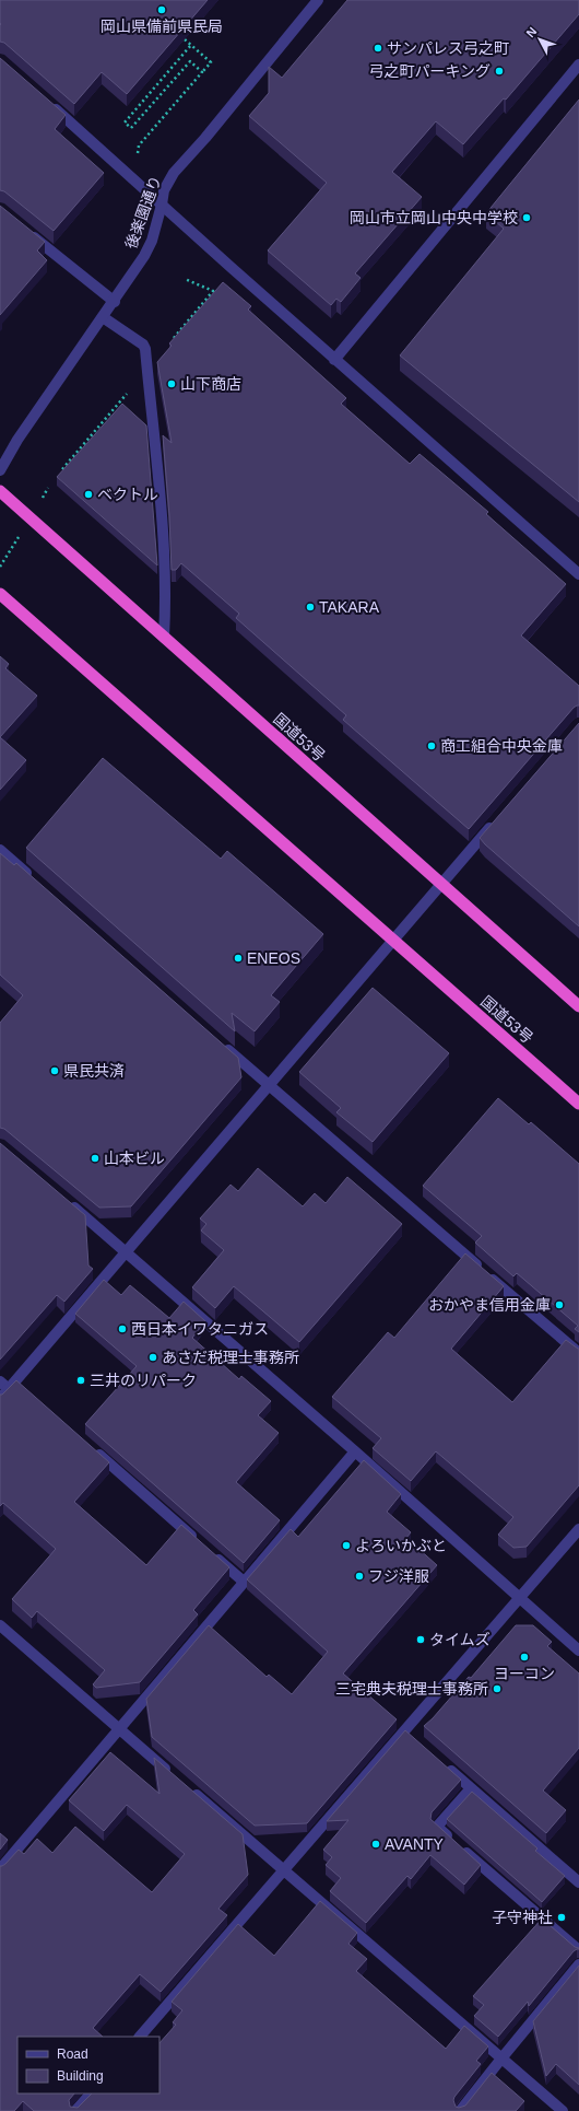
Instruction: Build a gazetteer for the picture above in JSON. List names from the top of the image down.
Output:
{
  "streets": {
    "highway": ["国道53号"],
    "street": ["後楽園通り"]
  },
  "places": [
    "岡山県備前県民局",
    "サンパレス弓之町",
    "弓之町パーキング",
    "岡山市立岡山中央中学校",
    "山下商店",
    "ベクトル",
    "TAKARA",
    "商工組合中央金庫",
    "ENEOS",
    "県民共済",
    "山本ビル",
    "おかやま信用金庫",
    "西日本イワタニガス",
    "あさだ税理士事務所",
    "三井のリパーク",
    "よろいかぶと",
    "フジ洋服",
    "タイムズ",
    "ヨーコン",
    "三宅典夫税理士事務所",
    "AVANTY",
    "子守神社"
  ],
  "legend": ["Road", "Building"],
  "north": "top left"
}
